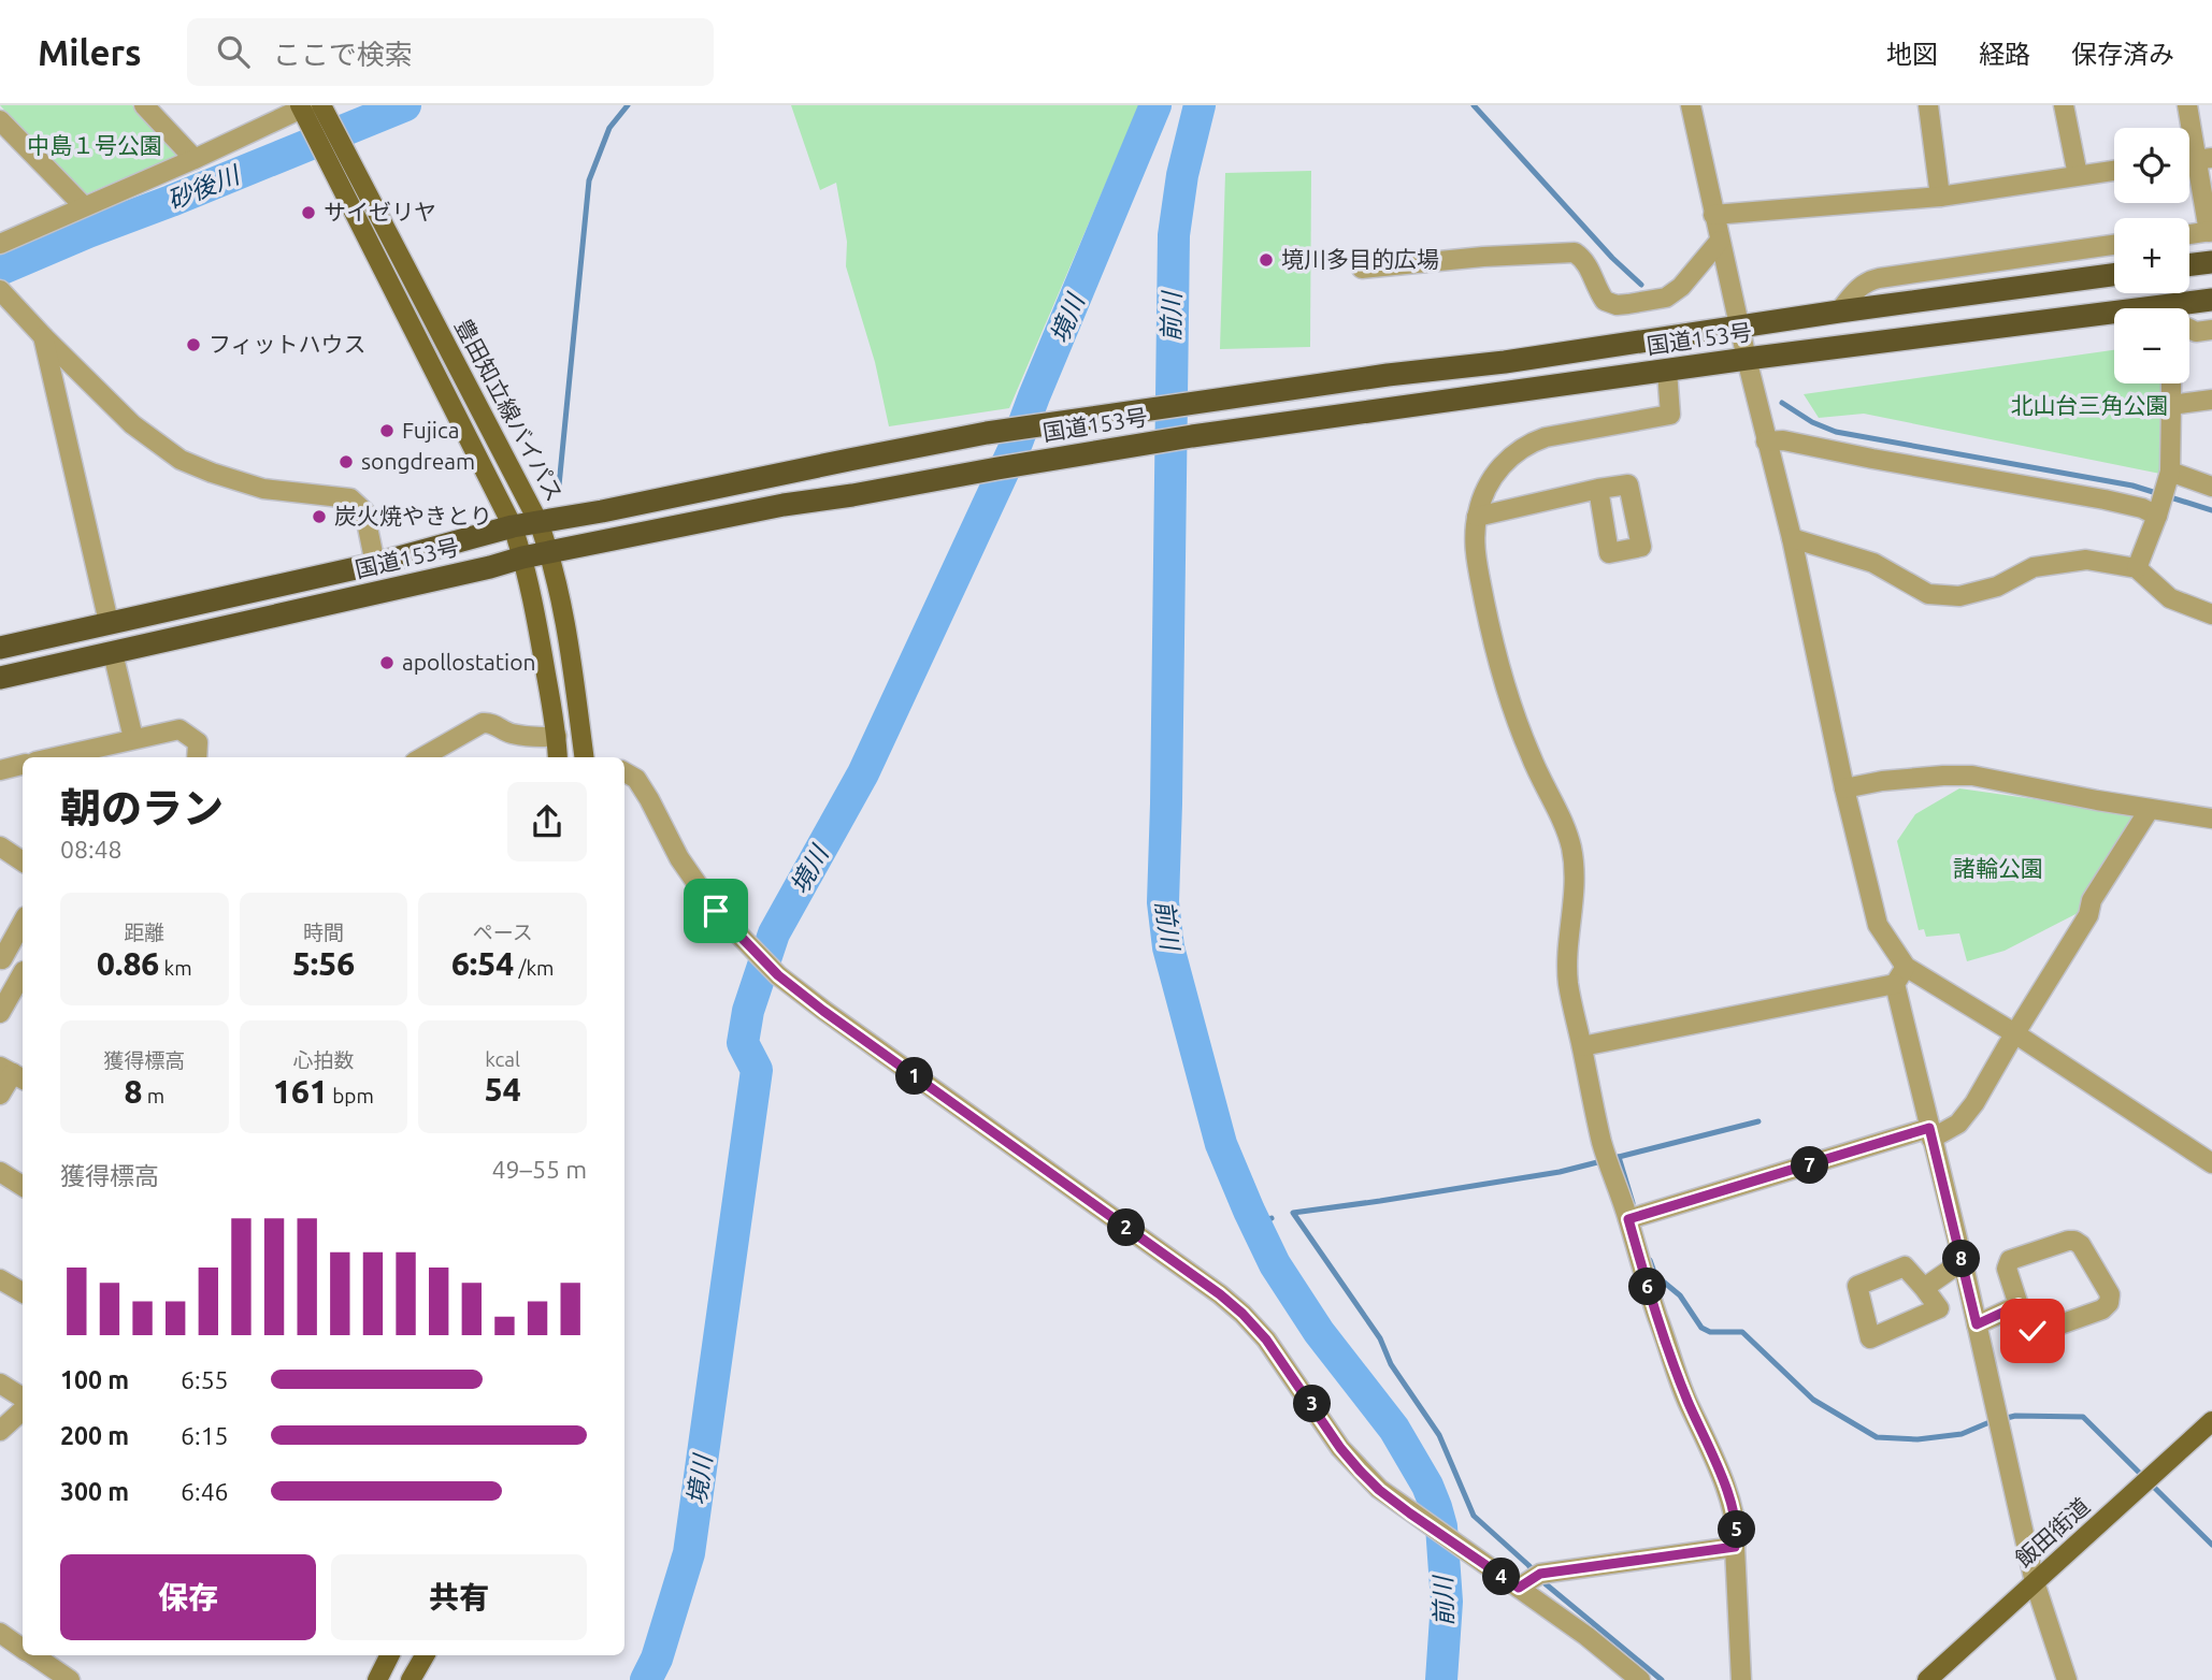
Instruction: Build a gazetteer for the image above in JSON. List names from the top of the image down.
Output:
{
  "streets": {
    "highway": ["国道153号"],
    "main road": ["豊田知立線バイパス", "飯田街道"]
  },
  "crossings": [
    ["国道153号", "豊田知立線バイパス"]
  ],
  "water": ["砂後川", "前川", "境川"],
  "parks": ["中島１号公園", "北山台三角公園", "諸輪公園"],
  "places": [
    "サイゼリヤ",
    "境川多目的広場",
    "フィットハウス",
    "Fujica",
    "songdream",
    "炭火焼やきとり",
    "apollostation"
  ],
  "page": {
    "header": "Milers",
    "search": "ここで検索",
    "nav": ["地図", "経路", "保存済み"],
    "map_buttons": ["+", "−"],
    "heading": ["朝のラン", "08:48"],
    "stats": [
      ["距離", "0.86 km"],
      ["時間", "5:56"],
      ["ペース", "6:54 /km"],
      ["獲得標高", "8 m"],
      ["心拍数", "161 bpm"],
      ["kcal", "54"]
    ],
    "pins": [
      "1",
      "7",
      "2",
      "8",
      "6",
      "3",
      "5",
      "4"
    ],
    "chart": ["獲得標高", "49–55 m"],
    "list": [
      {
        "name": "100 m",
        "note": "6:55"
      },
      {
        "name": "200 m",
        "note": "6:15"
      },
      {
        "name": "300 m",
        "note": "6:46"
      }
    ],
    "buttons": ["保存", "共有"]
  }
}
